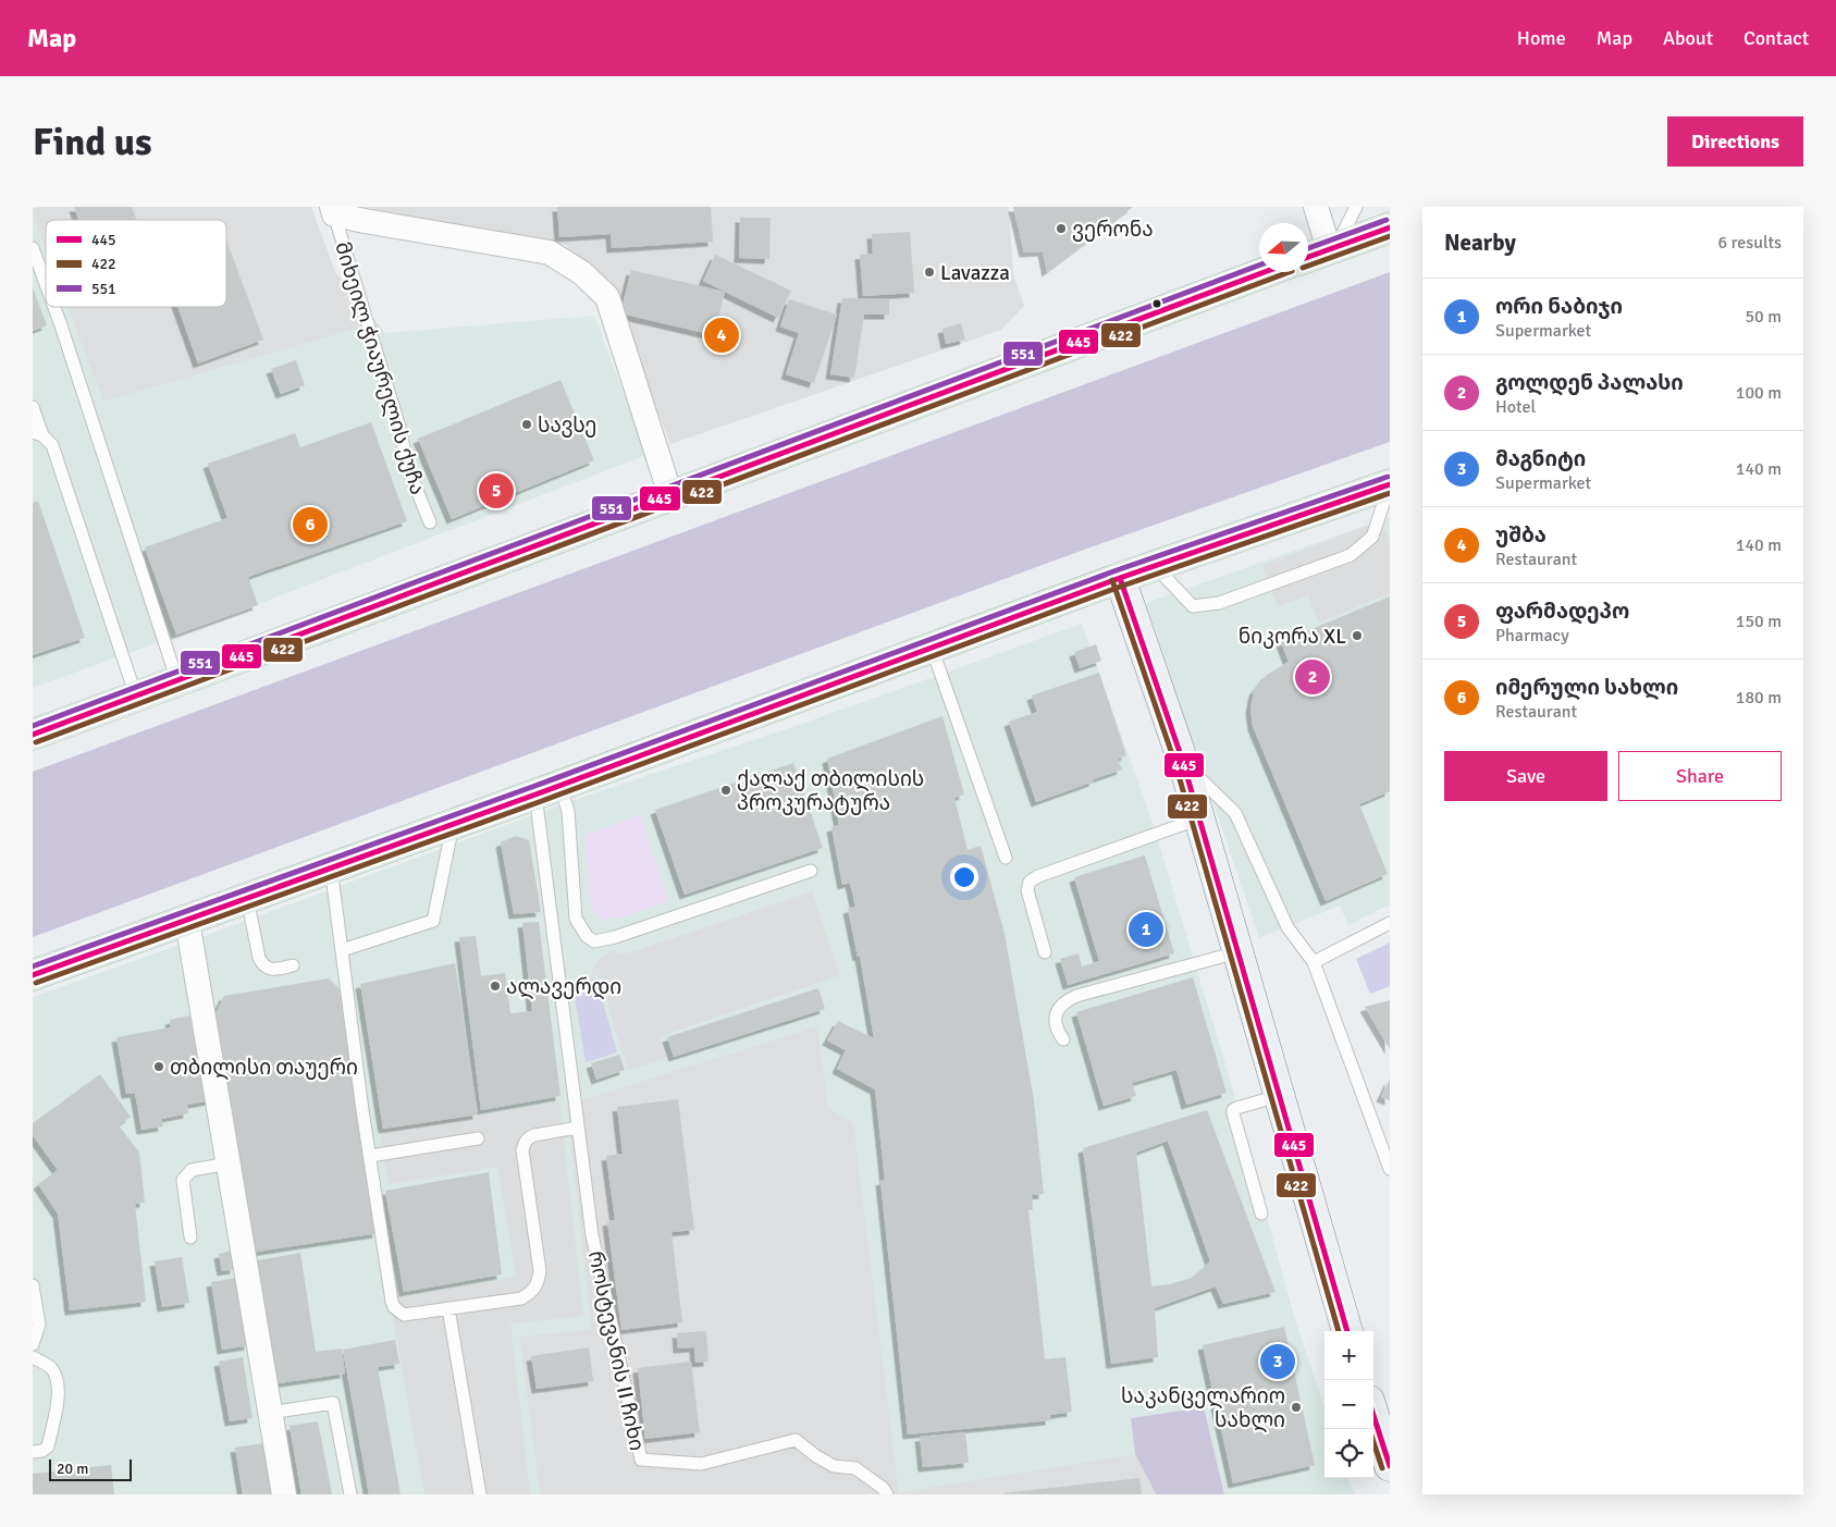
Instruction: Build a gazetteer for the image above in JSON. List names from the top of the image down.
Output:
{
  "streets": {
    "street": ["მიხეილ ჭიაურელის ქუჩა"],
    "lane": ["როსტევანის II ჩიხი"]
  },
  "places": [
    "ვერონა",
    "Lavazza",
    "სავსე",
    "ნიკორა XL",
    "ქალაქ თბილისის პროკურატურა",
    "ალავერდი",
    "თბილისი თაუერი",
    "საკანცელარიო სახლი"
  ],
  "lines": ["transit line 551", "transit line 445", "transit line 422"],
  "legend": ["445", "422", "551"],
  "scale_bar": "20 m",
  "north": "left",
  "page": {
    "header": "Map",
    "nav": [
      "Home",
      "Map",
      "About",
      "Contact"
    ],
    "buttons": [
      "Directions",
      ["Save", "Share"]
    ],
    "title": "Find us",
    "heading": ["Nearby", "6 results"],
    "list": [
      {
        "mark": "1",
        "name": "ორი ნაბიჯი",
        "note": "Supermarket",
        "value": "50 m"
      },
      {
        "mark": "2",
        "name": "გოლდენ პალასი",
        "note": "Hotel",
        "value": "100 m"
      },
      {
        "mark": "3",
        "name": "მაგნიტი",
        "note": "Supermarket",
        "value": "140 m"
      },
      {
        "mark": "4",
        "name": "უშბა",
        "note": "Restaurant",
        "value": "140 m"
      },
      {
        "mark": "5",
        "name": "ფარმადეპო",
        "note": "Pharmacy",
        "value": "150 m"
      },
      {
        "mark": "6",
        "name": "იმერული სახლი",
        "note": "Restaurant",
        "value": "180 m"
      }
    ],
    "pins": [
      "4",
      "5",
      "6",
      "2",
      "1",
      "3"
    ],
    "map_buttons": ["+", "−"],
    "scale": "20 m"
  }
}
